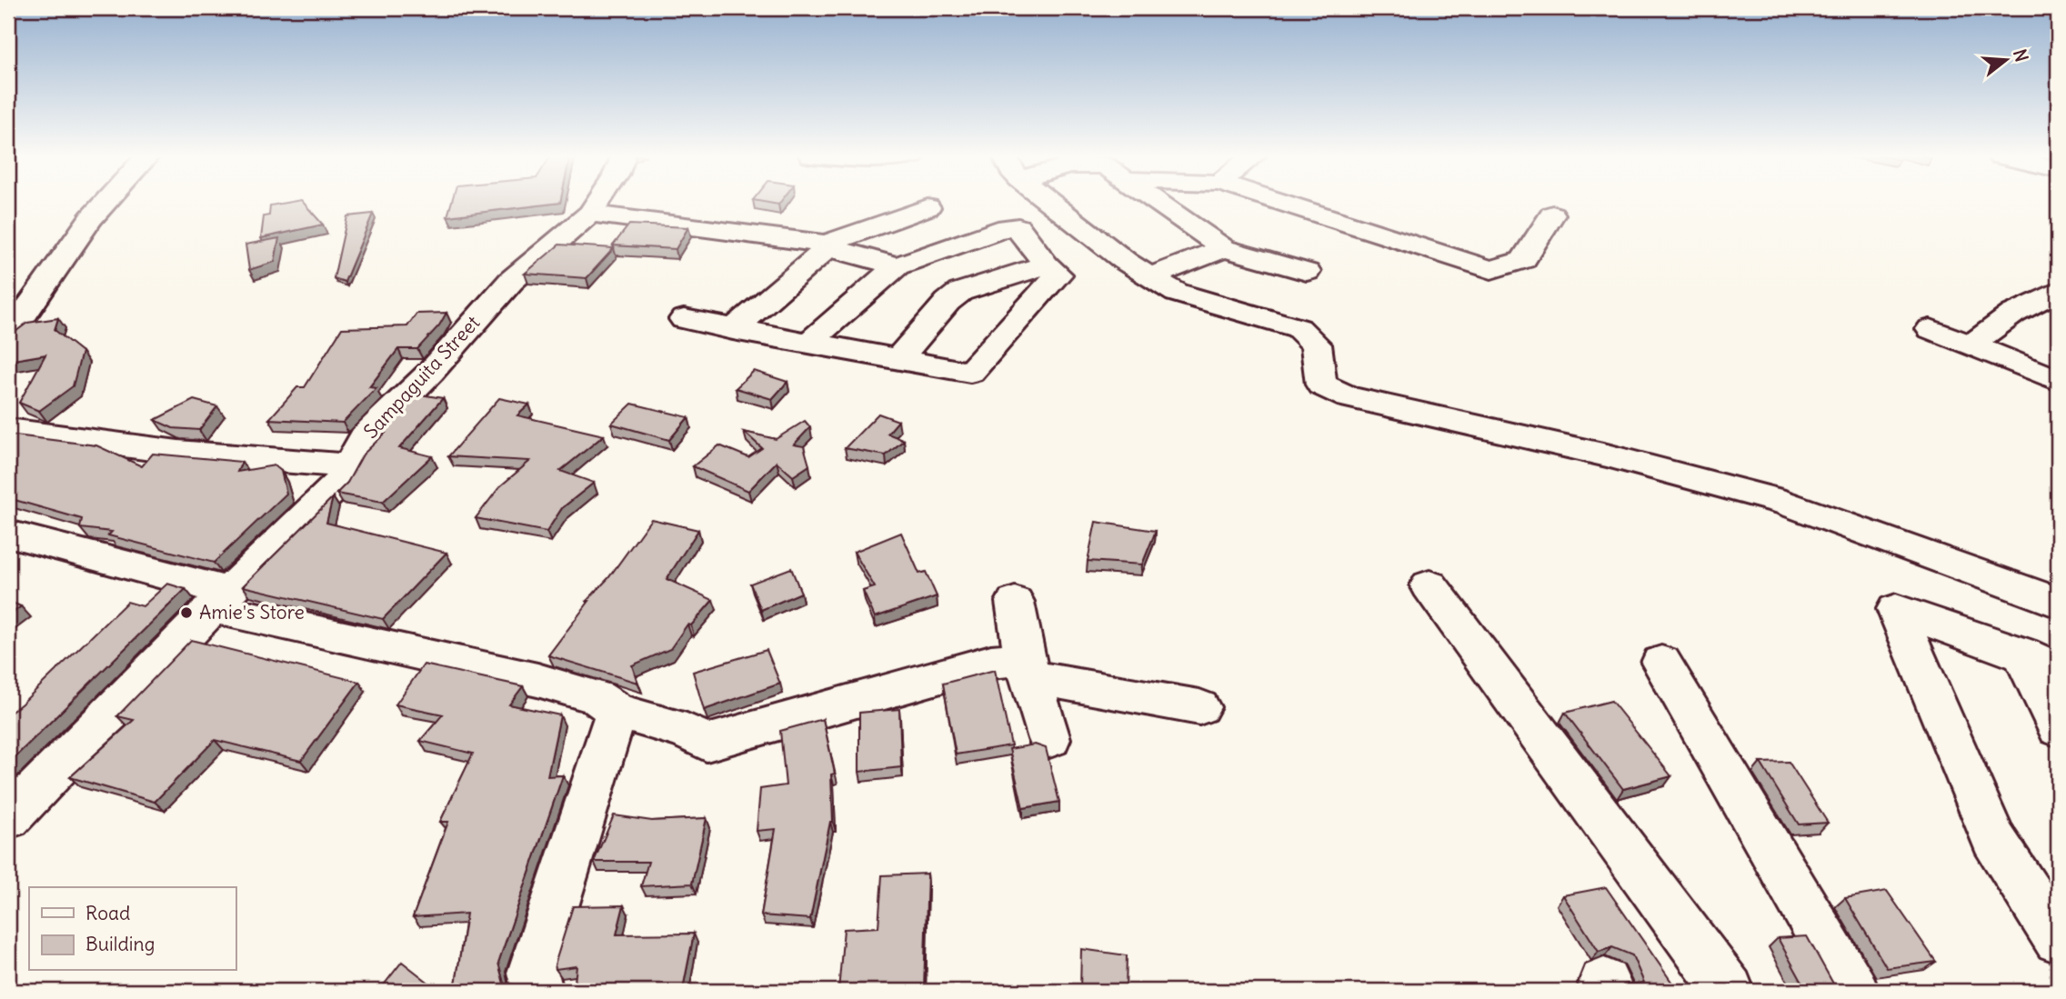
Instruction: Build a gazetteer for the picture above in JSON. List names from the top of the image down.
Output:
{
  "streets": {
    "street": ["Sampaguita Street"]
  },
  "places": ["Amie's Store"],
  "legend": ["Road", "Building"],
  "north": "right"
}
